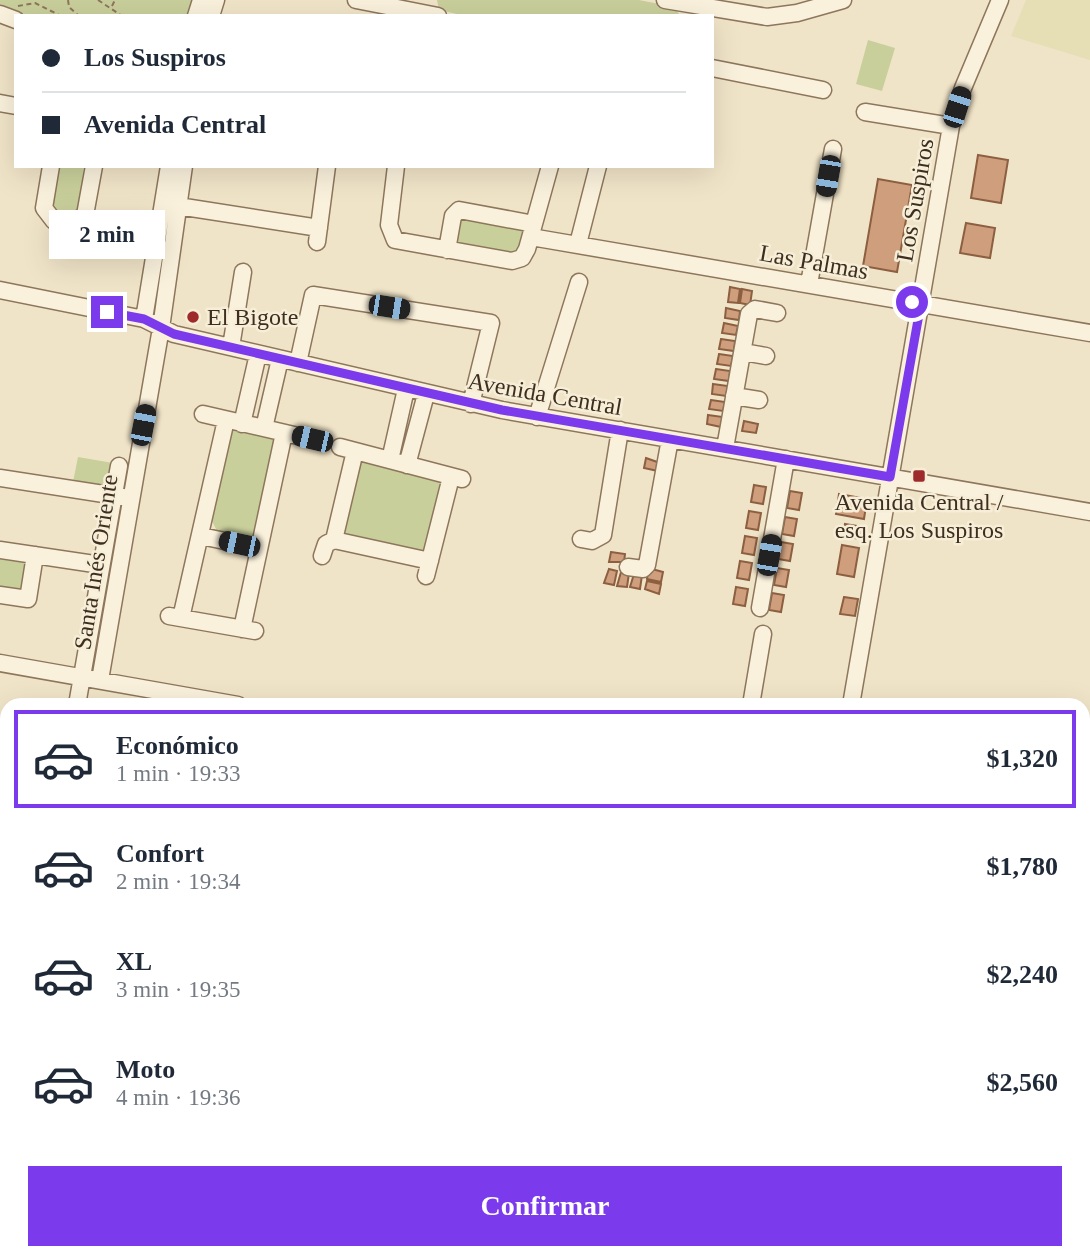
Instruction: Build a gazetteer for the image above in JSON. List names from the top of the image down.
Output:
{
  "streets": {
    "street": [
      "Los Suspiros",
      "Las Palmas",
      "Avenida Central",
      "Santa Inés Oriente"
    ]
  },
  "crossings": [
    ["Los Suspiros", "Las Palmas"],
    ["Los Suspiros", "Avenida Central"],
    ["Avenida Central", "Santa Inés Oriente"]
  ],
  "places": {
    "other": ["El Bigote"],
    "transit": ["Avenida Central / esq. Los Suspiros"]
  },
  "page": {
    "banner": ["Los Suspiros", "Avenida Central"],
    "bubble": "2 min",
    "list": [
      {
        "name": "Económico",
        "note": "1 min · 19:33",
        "value": "$1,320"
      },
      {
        "name": "Confort",
        "note": "2 min · 19:34",
        "value": "$1,780"
      },
      {
        "name": "XL",
        "note": "3 min · 19:35",
        "value": "$2,240"
      },
      {
        "name": "Moto",
        "note": "4 min · 19:36",
        "value": "$2,560"
      }
    ],
    "buttons": "Confirmar"
  }
}
